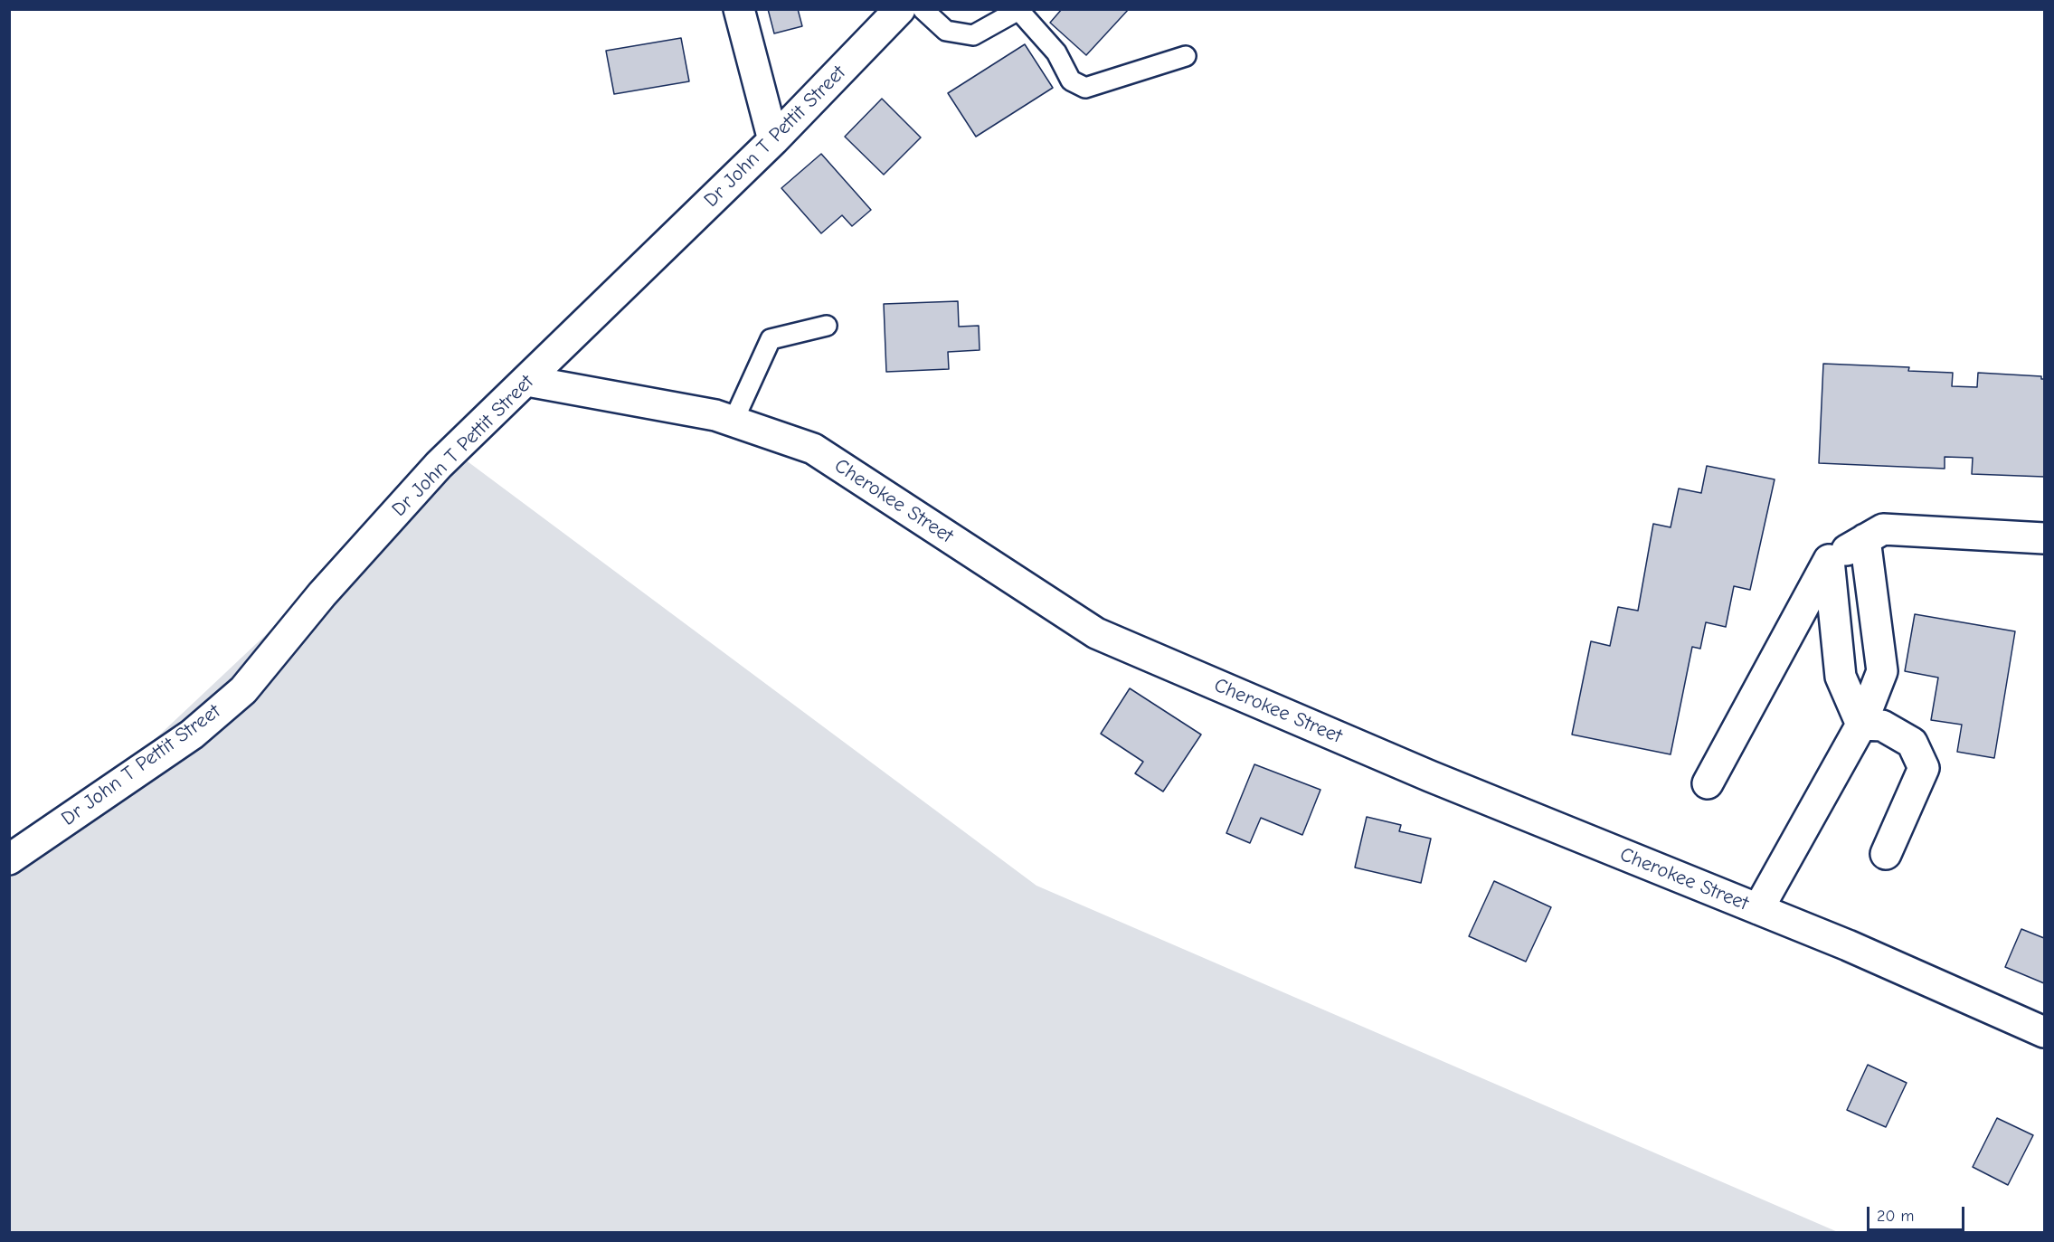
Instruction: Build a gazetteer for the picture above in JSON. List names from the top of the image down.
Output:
{
  "streets": {
    "street": ["Dr John T Pettit Street", "Cherokee Street"]
  },
  "crossings": [
    ["Dr John T Pettit Street", "Cherokee Street"]
  ],
  "scale_bar": "20 m"
}
